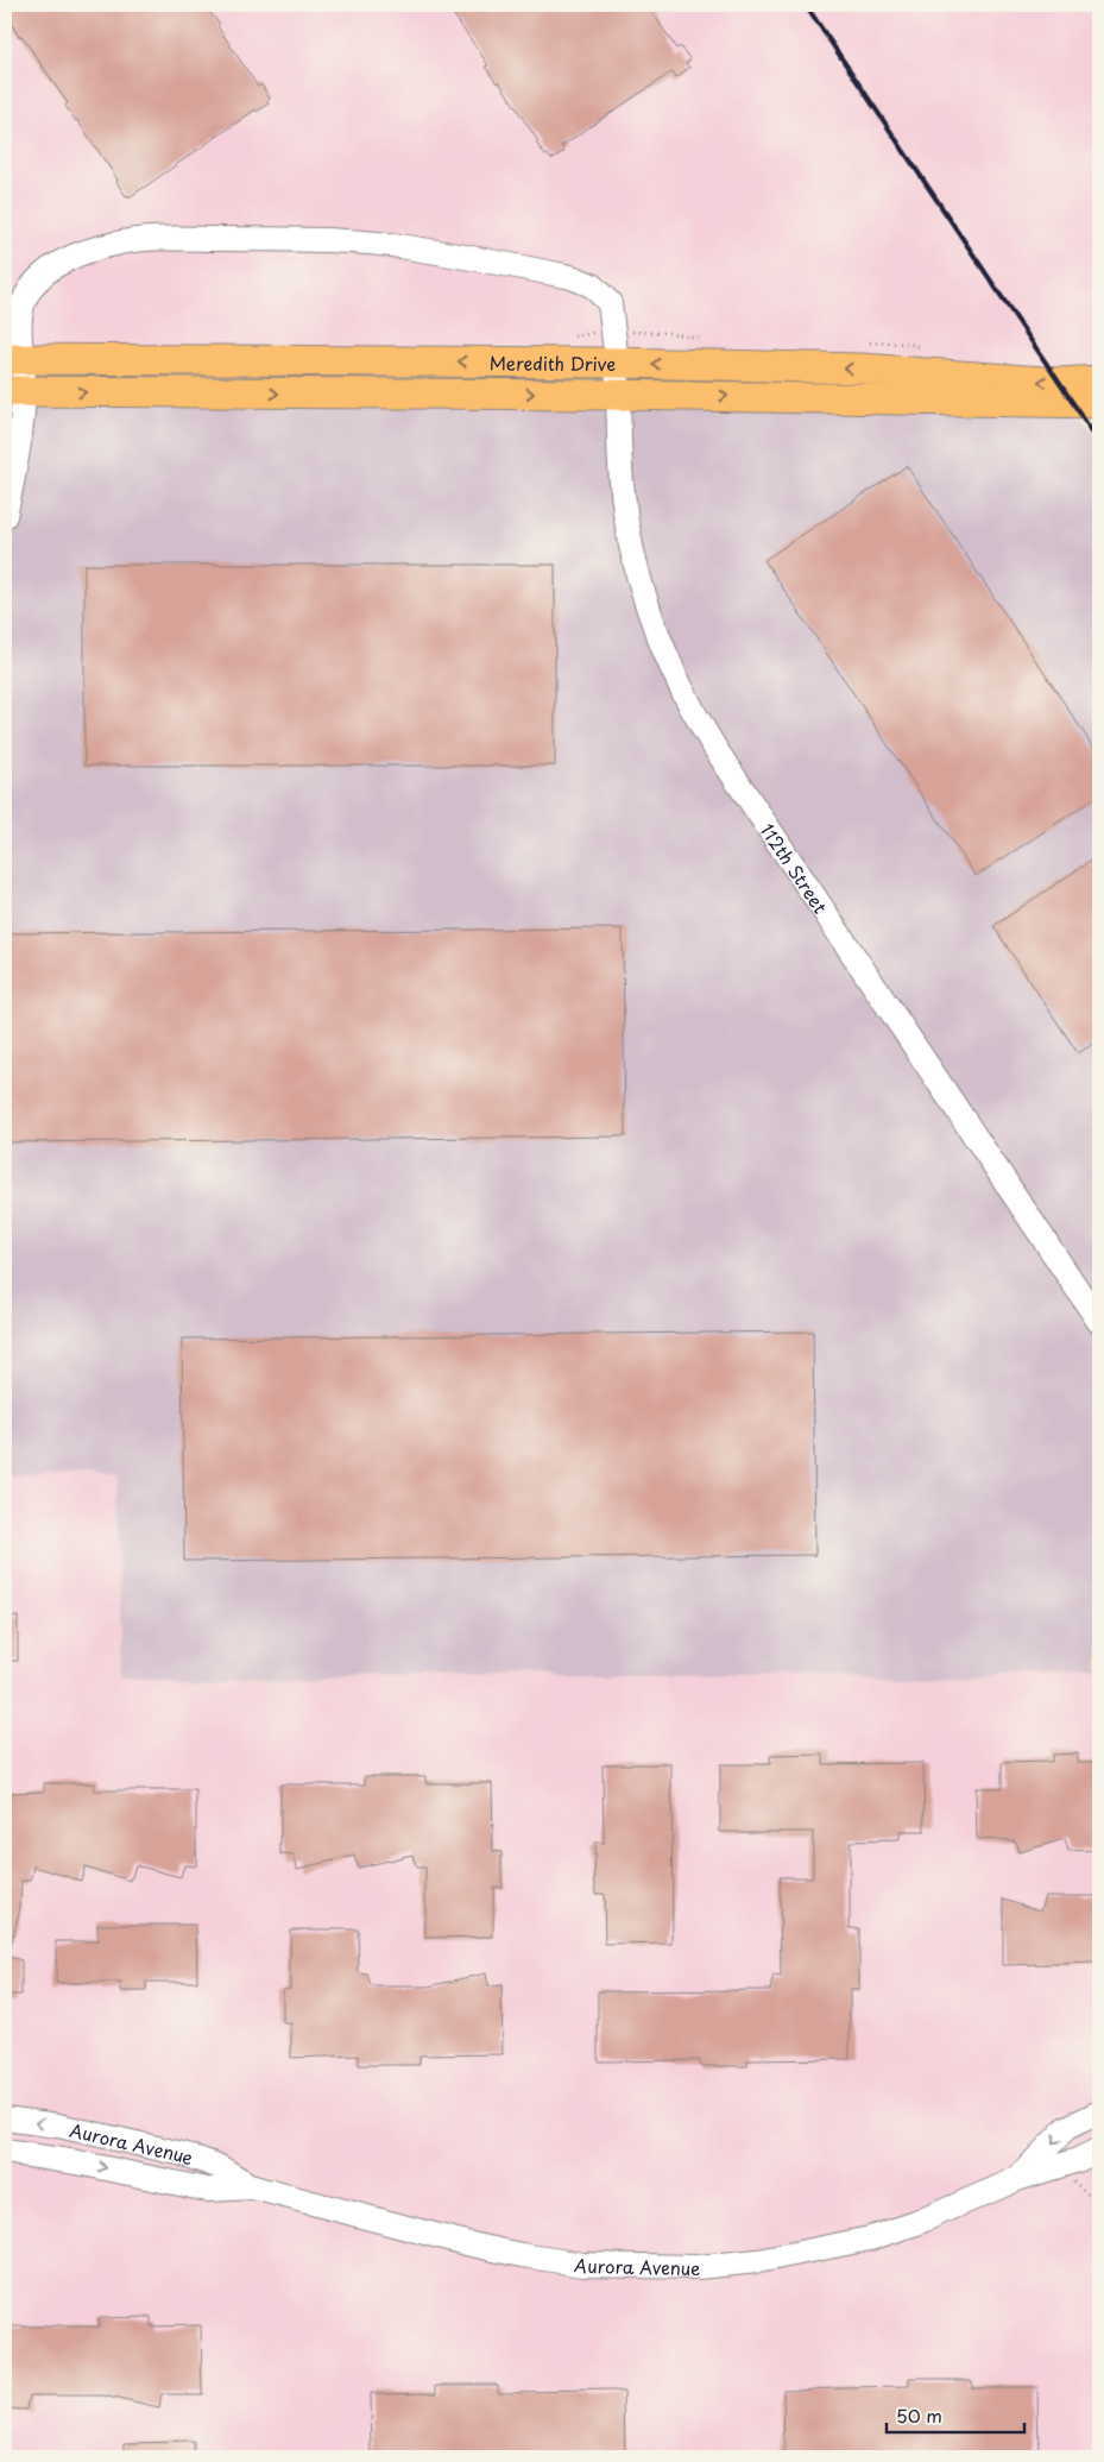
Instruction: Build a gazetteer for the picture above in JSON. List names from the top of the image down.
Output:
{
  "streets": {
    "main road": ["Meredith Drive"],
    "street": ["112th Street", "Aurora Avenue"]
  },
  "crossings": [
    ["Meredith Drive", "112th Street"]
  ],
  "scale_bar": "50 m"
}
